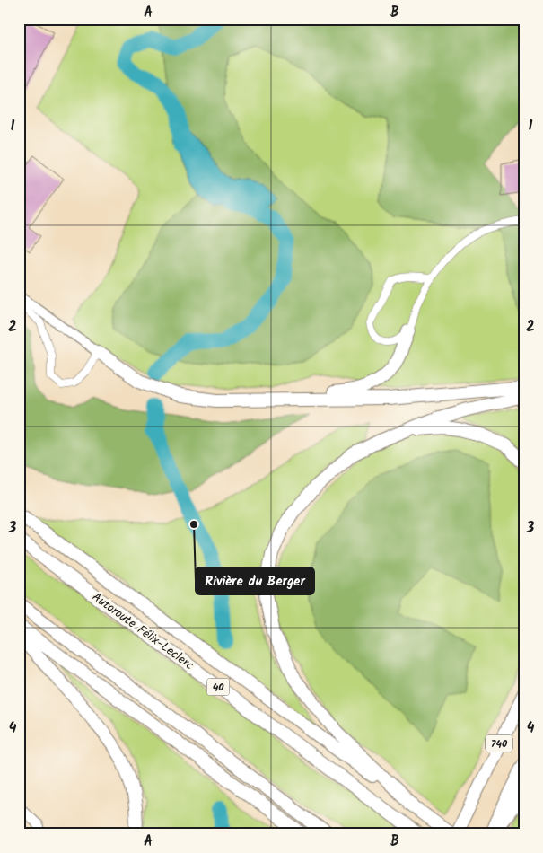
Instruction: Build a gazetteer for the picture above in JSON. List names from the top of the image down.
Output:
{
  "streets": {
    "highway": ["Autoroute Félix-Leclerc", "40", "740"]
  },
  "places": ["Rivière du Berger"],
  "grid": {
    "columns": ["A", "B"],
    "rows": [
      "1",
      "2",
      "3",
      "4"
    ]
  }
}
